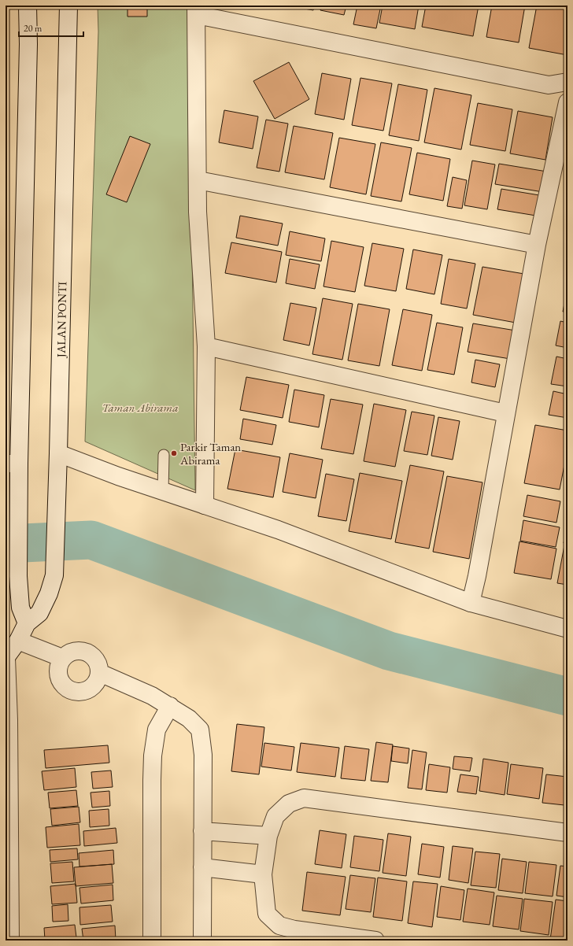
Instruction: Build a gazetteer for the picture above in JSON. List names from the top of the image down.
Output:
{
  "streets": {
    "street": ["JALAN PONTI"]
  },
  "parks": ["Taman Abirama"],
  "places": ["Parkir Taman Abirama"],
  "scale_bar": "20 m"
}
